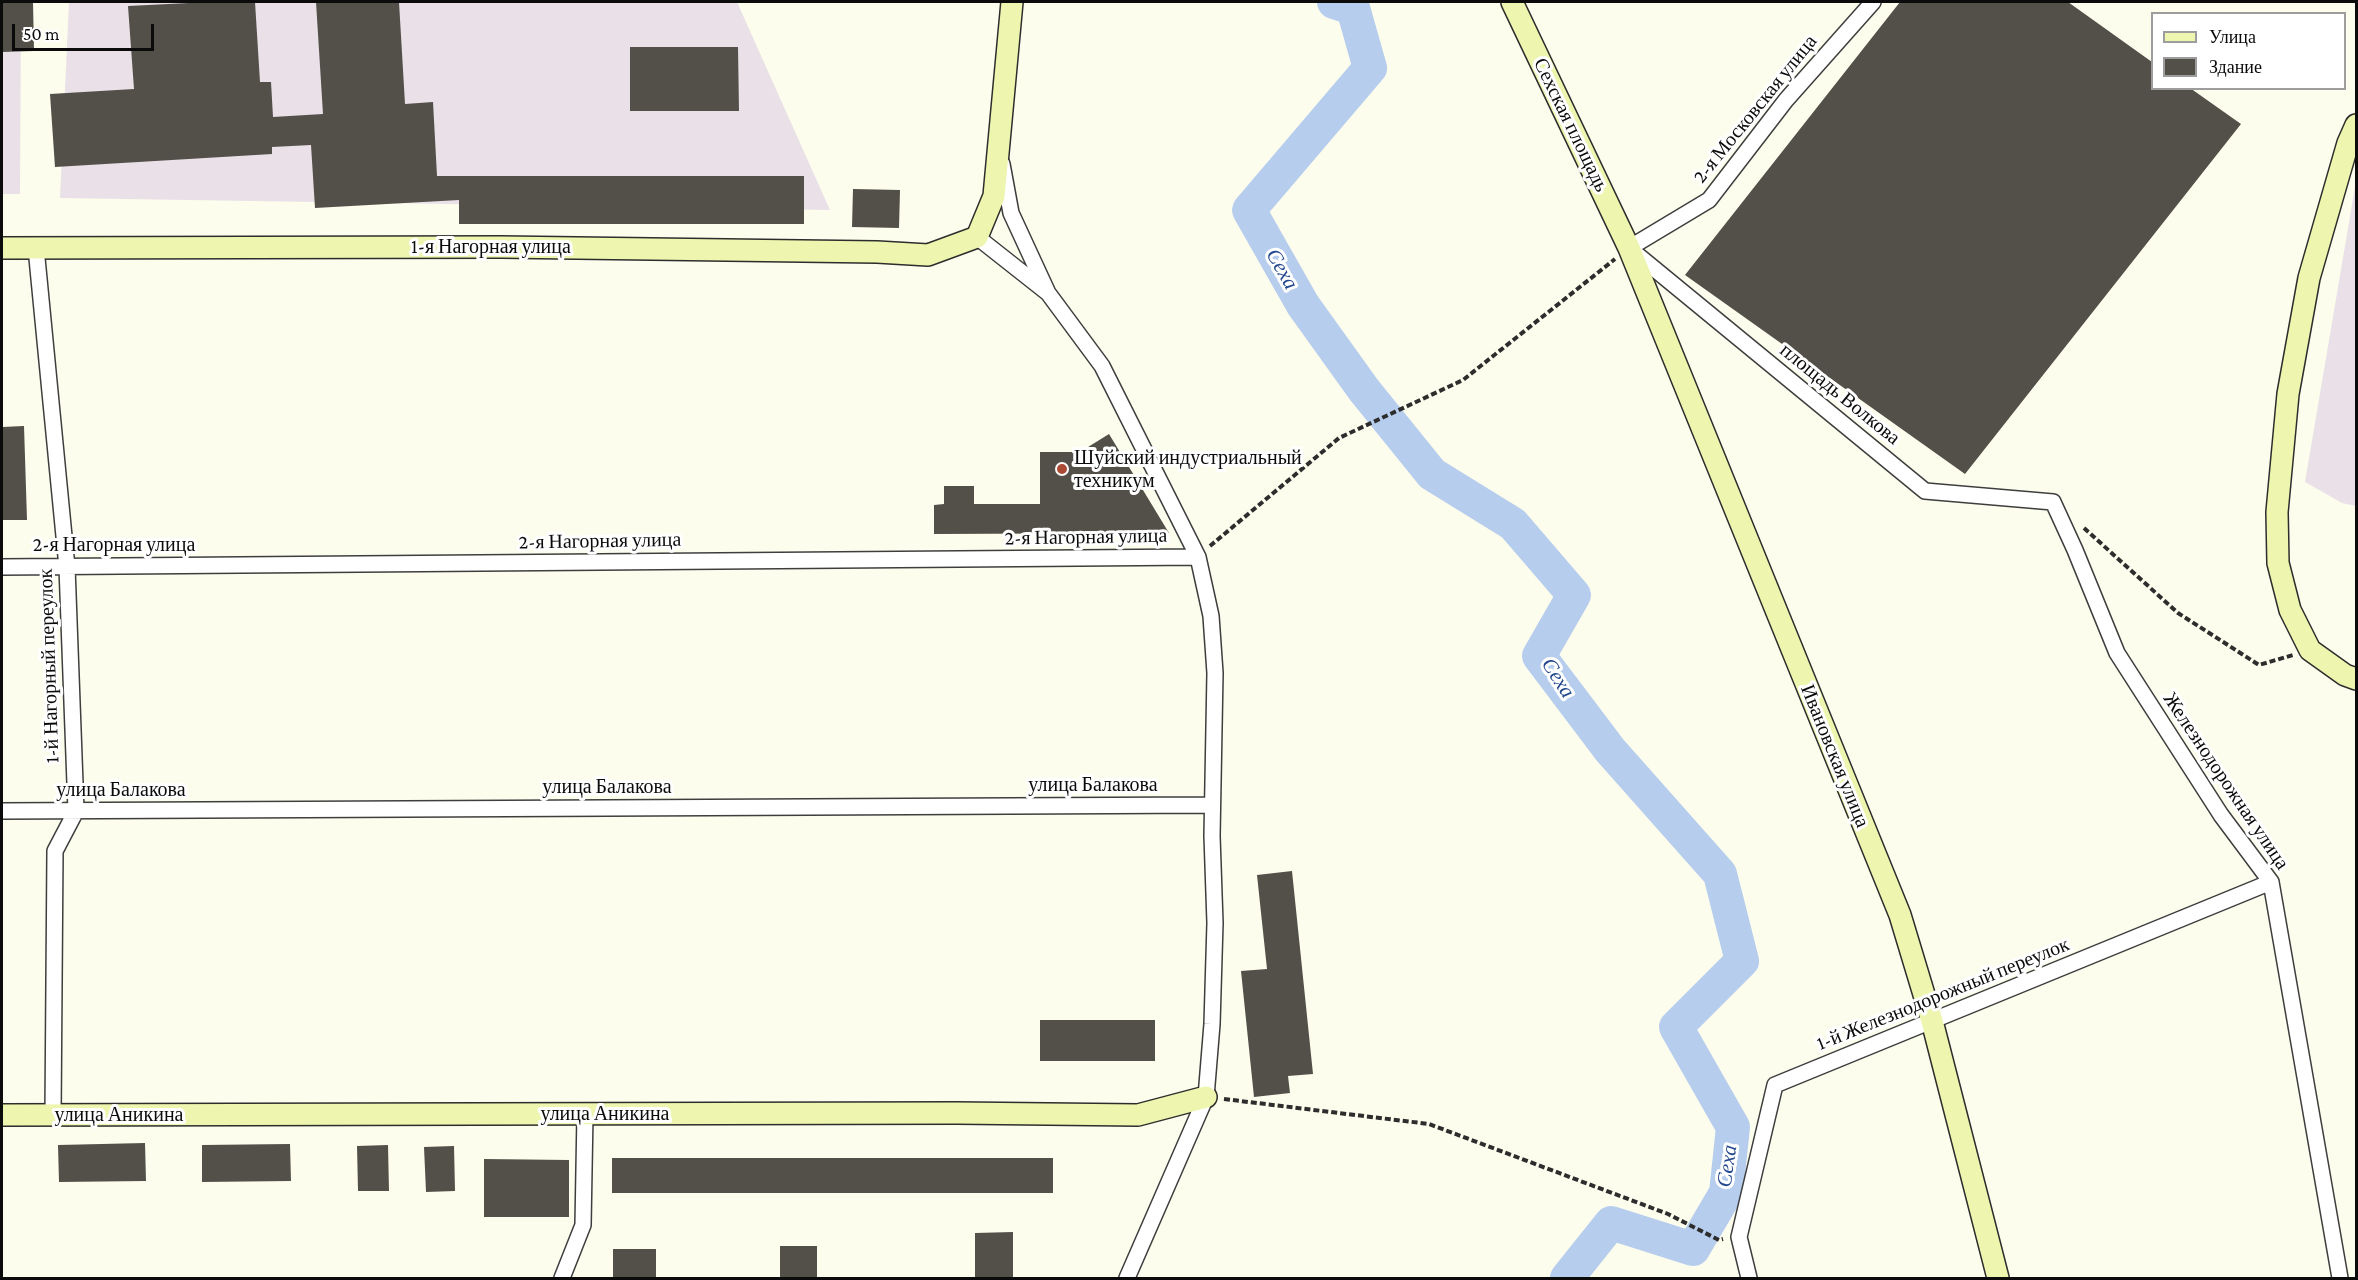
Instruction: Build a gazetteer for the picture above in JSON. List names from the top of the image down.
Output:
{
  "streets": {
    "street": [
      "2-я Московская улица",
      "Сехская площадь",
      "1-я Нагорная улица",
      "площадь Волкова",
      "2-я Нагорная улица",
      "1-й Нагорный переулок",
      "Ивановская улица",
      "Железнодорожная улица",
      "улица Балакова",
      "1-й Железнодорожный переулок",
      "улица Аникина"
    ]
  },
  "crossings": [
    ["2-я Московская улица", "Сехская площадь"],
    ["2-я Московская улица", "площадь Волкова"],
    ["2-я Московская улица", "Ивановская улица"],
    ["Сехская площадь", "площадь Волкова"],
    ["Сехская площадь", "Ивановская улица"],
    ["1-я Нагорная улица", "1-й Нагорный переулок"],
    ["площадь Волкова", "Ивановская улица"],
    ["площадь Волкова", "Железнодорожная улица"],
    ["2-я Нагорная улица", "1-й Нагорный переулок"],
    ["1-й Нагорный переулок", "улица Балакова"],
    ["1-й Нагорный переулок", "улица Аникина"],
    ["Ивановская улица", "1-й Железнодорожный переулок"],
    ["Железнодорожная улица", "1-й Железнодорожный переулок"]
  ],
  "water": ["Сеха"],
  "places": ["Шуйский индустриальный техникум"],
  "legend": ["Улица", "Здание"],
  "scale_bar": "50 m"
}
